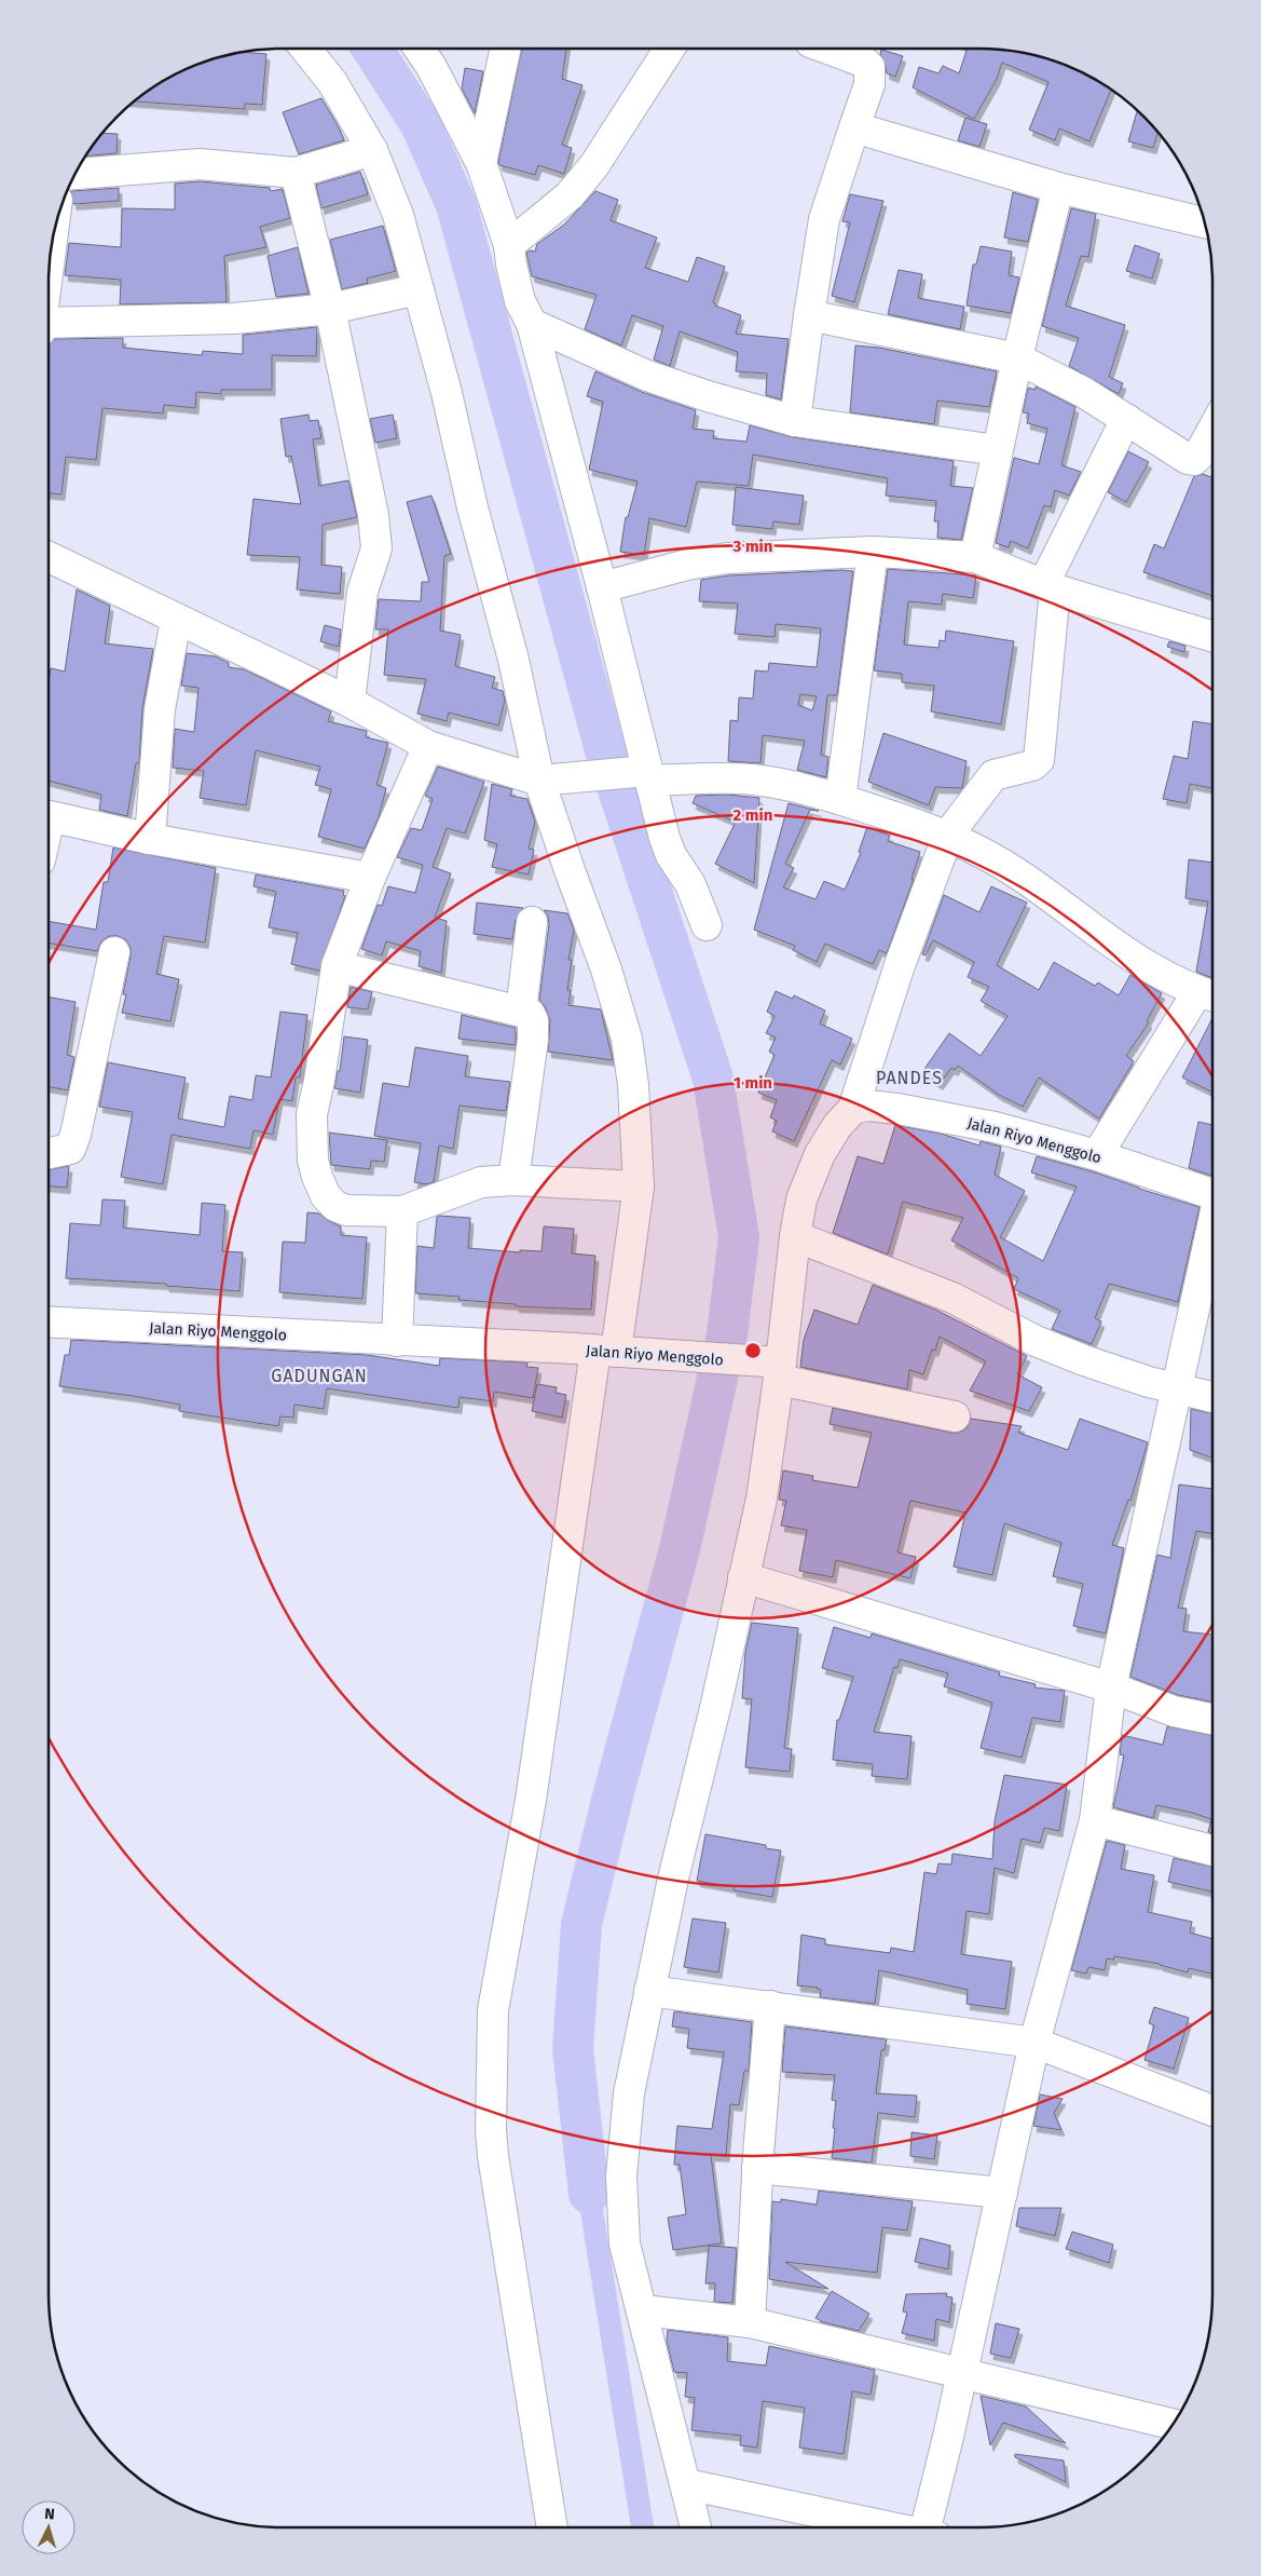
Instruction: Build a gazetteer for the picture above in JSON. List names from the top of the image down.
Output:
{
  "streets": {
    "street": ["Jalan Riyo Menggolo"]
  },
  "districts": ["PANDES", "GADUNGAN"],
  "north": "top",
  "rings": ["3 min", "2 min", "1 min"]
}
